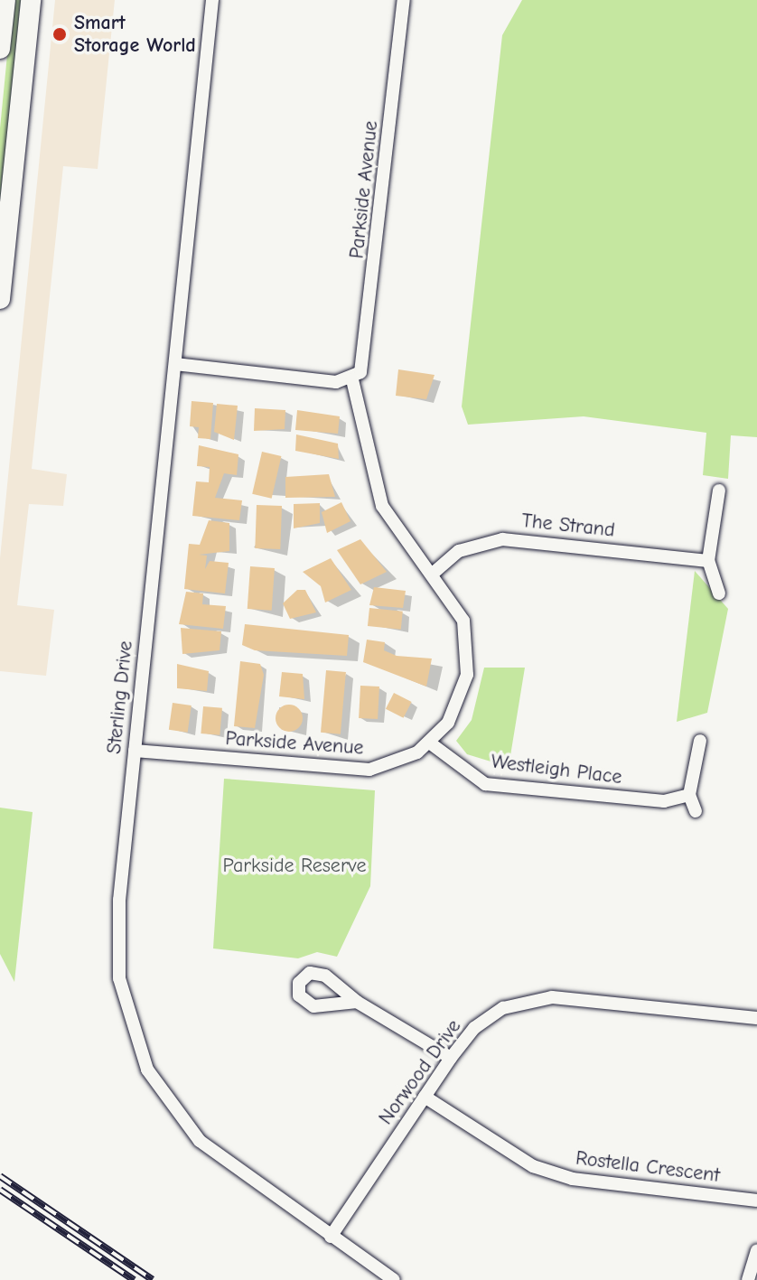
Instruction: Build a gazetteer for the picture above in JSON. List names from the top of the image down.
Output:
{
  "streets": {
    "street": [
      "Parkside Avenue",
      "The Strand",
      "Sterling Drive",
      "Westleigh Place",
      "Norwood Drive",
      "Rostella Crescent"
    ]
  },
  "crossings": [
    ["Parkside Avenue", "The Strand"],
    ["Parkside Avenue", "Sterling Drive"],
    ["Parkside Avenue", "Westleigh Place"],
    ["Sterling Drive", "Norwood Drive"],
    ["Norwood Drive", "Rostella Crescent"]
  ],
  "parks": ["Parkside Reserve"],
  "places": ["Smart Storage World"]
}
